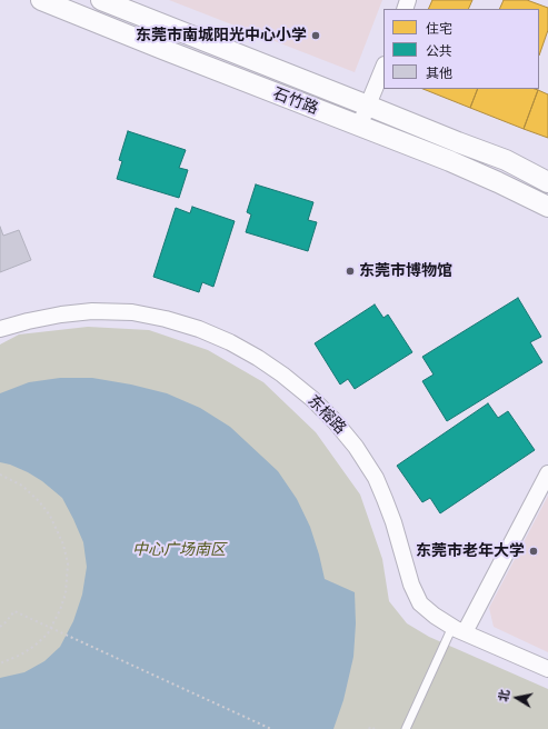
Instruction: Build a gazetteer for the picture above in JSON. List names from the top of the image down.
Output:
{
  "streets": {
    "street": ["石竹路", "东榕路"]
  },
  "parks": ["中心广场南区"],
  "places": ["东莞市南城阳光中心小学", "东莞市博物馆", "东莞市老年大学"],
  "legend": ["住宅", "公共", "其他"],
  "north": "left"
}
